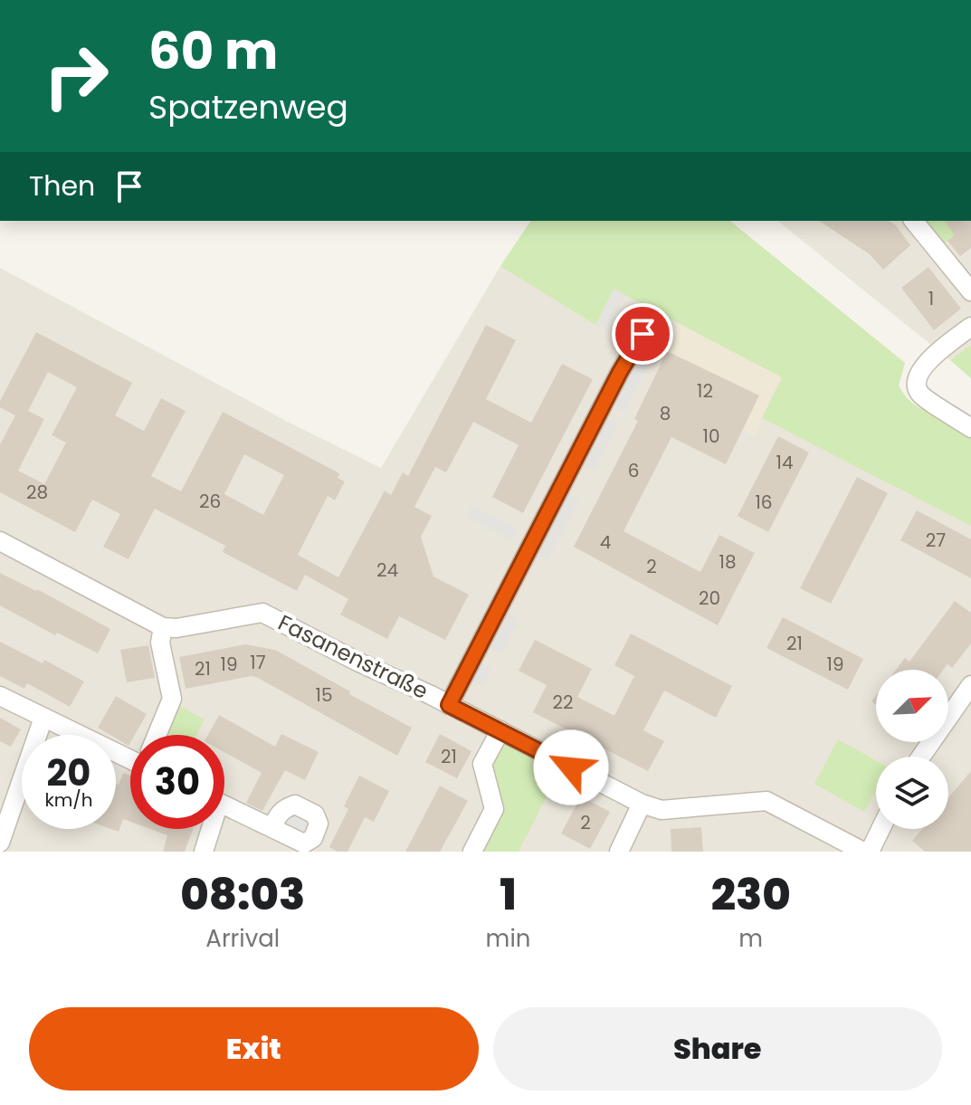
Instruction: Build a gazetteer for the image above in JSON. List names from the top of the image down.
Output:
{
  "streets": {
    "street": ["Fasanenstraße"]
  },
  "house_numbers": [
    "1",
    "12",
    "8",
    "10",
    "14",
    "6",
    "28",
    "26",
    "16",
    "27",
    "4",
    "18",
    "2",
    "24",
    "20",
    "21",
    "17",
    "19",
    "19",
    "21",
    "15",
    "22",
    "21",
    "2"
  ],
  "north": "top right",
  "page": {
    "turn": ["60 m", "Spatzenweg"],
    "then": "Then",
    "speed": "20 km/h",
    "limit": "30",
    "eta": [
      "08:03",
      "Arrival",
      "1",
      "min",
      "230",
      "m"
    ],
    "buttons": ["Exit", "Share"]
  }
}
